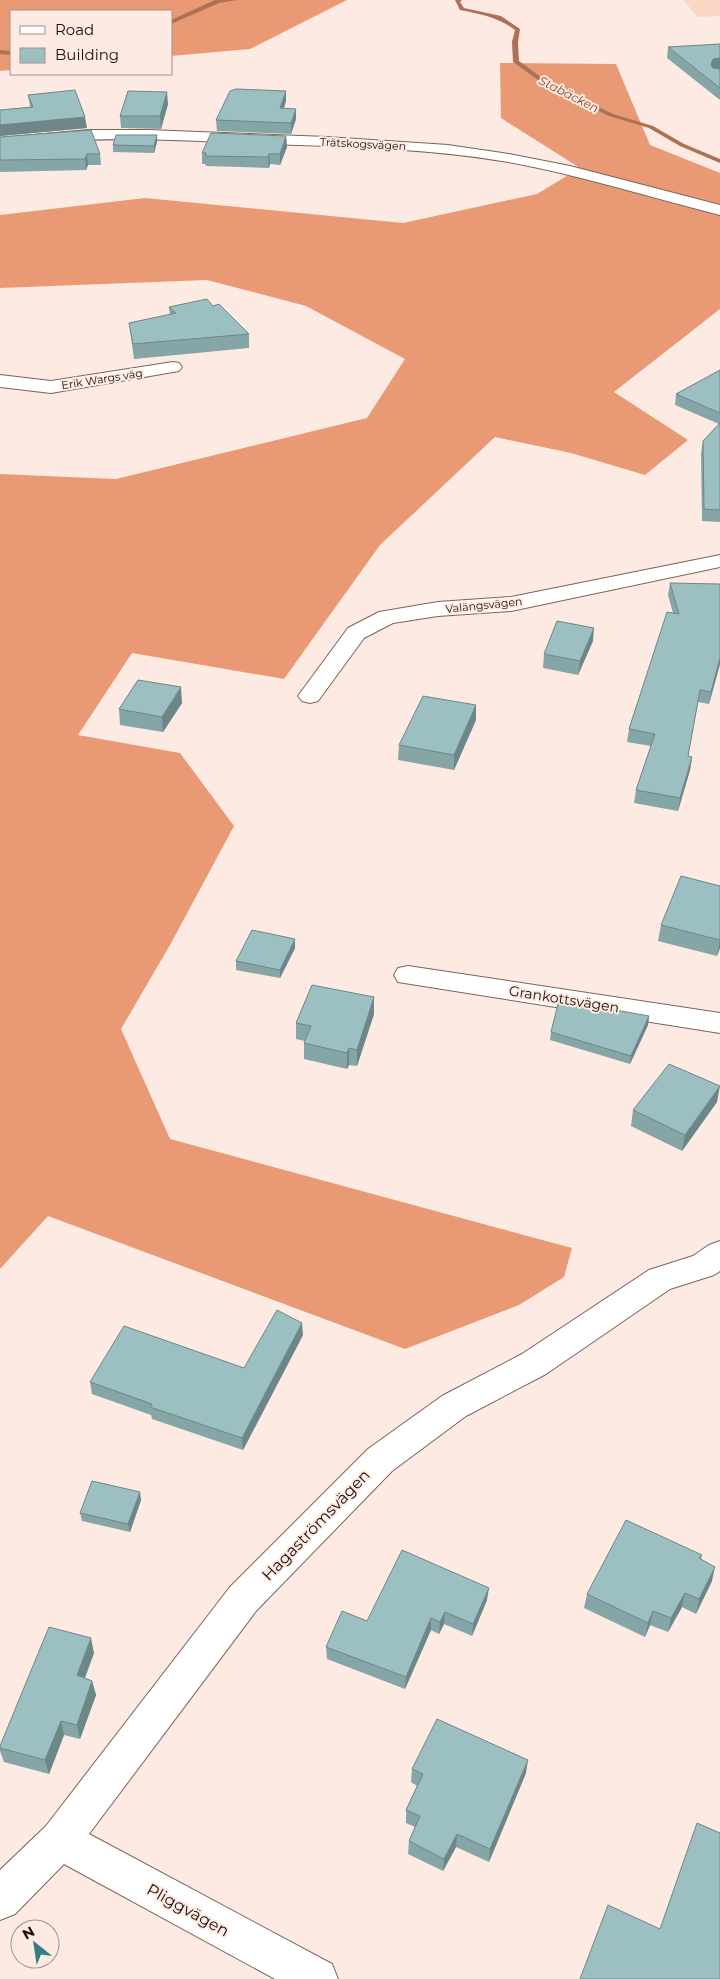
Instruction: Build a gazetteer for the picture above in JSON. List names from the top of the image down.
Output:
{
  "streets": {
    "street": [
      "Trätskogsvägen",
      "Erik Wargs väg",
      "Valängsvägen",
      "Grankottsvägen",
      "Hagaströmsvägen",
      "Pliggvägen"
    ]
  },
  "crossings": [
    ["Hagaströmsvägen", "Pliggvägen"]
  ],
  "water": ["Stabäcken"],
  "legend": ["Road", "Building"],
  "north": "top left"
}
